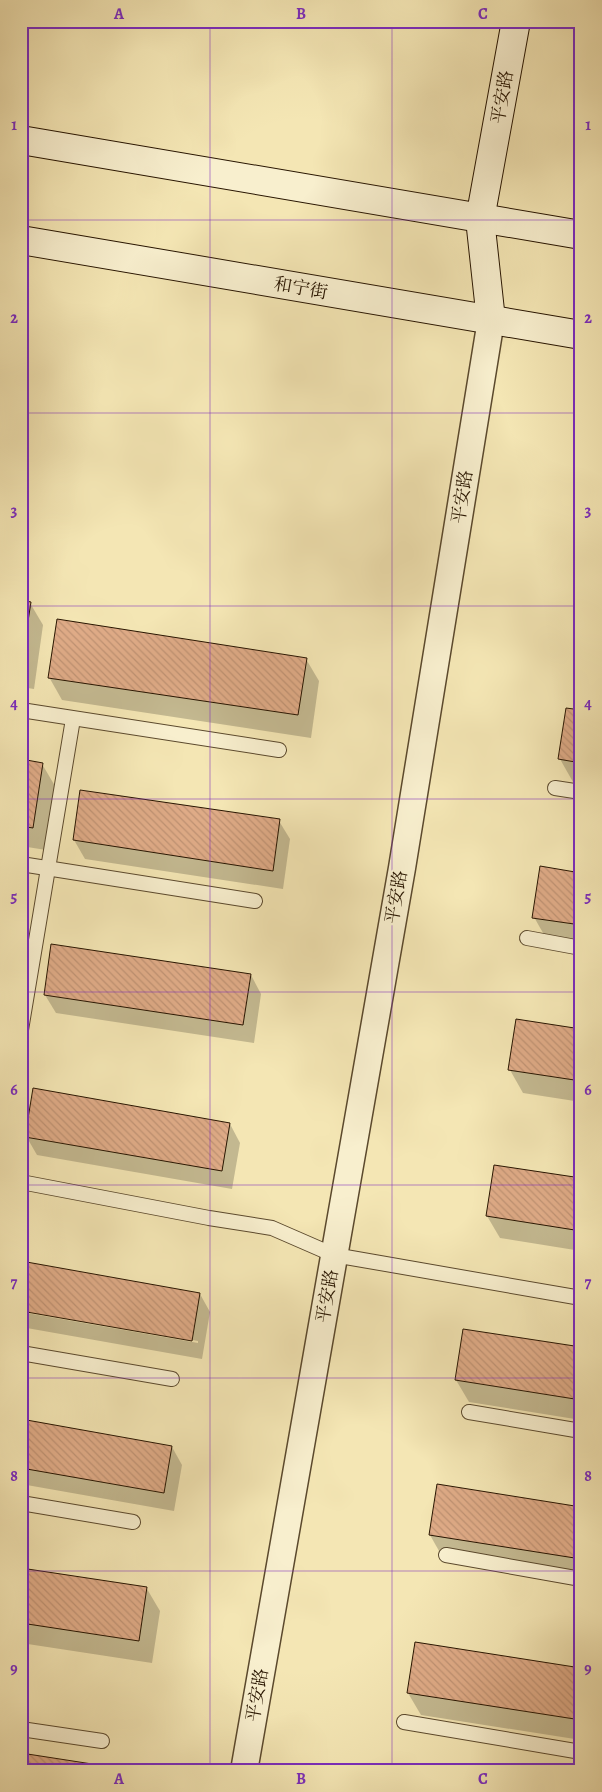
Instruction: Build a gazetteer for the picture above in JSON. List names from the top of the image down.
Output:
{
  "streets": {
    "main road": ["平安路", "和宁街"]
  },
  "crossings": [
    ["平安路", "和宁街"]
  ],
  "grid": {
    "columns": ["A", "B", "C"],
    "rows": [
      "1",
      "2",
      "3",
      "4",
      "5",
      "6",
      "7",
      "8",
      "9"
    ]
  }
}
